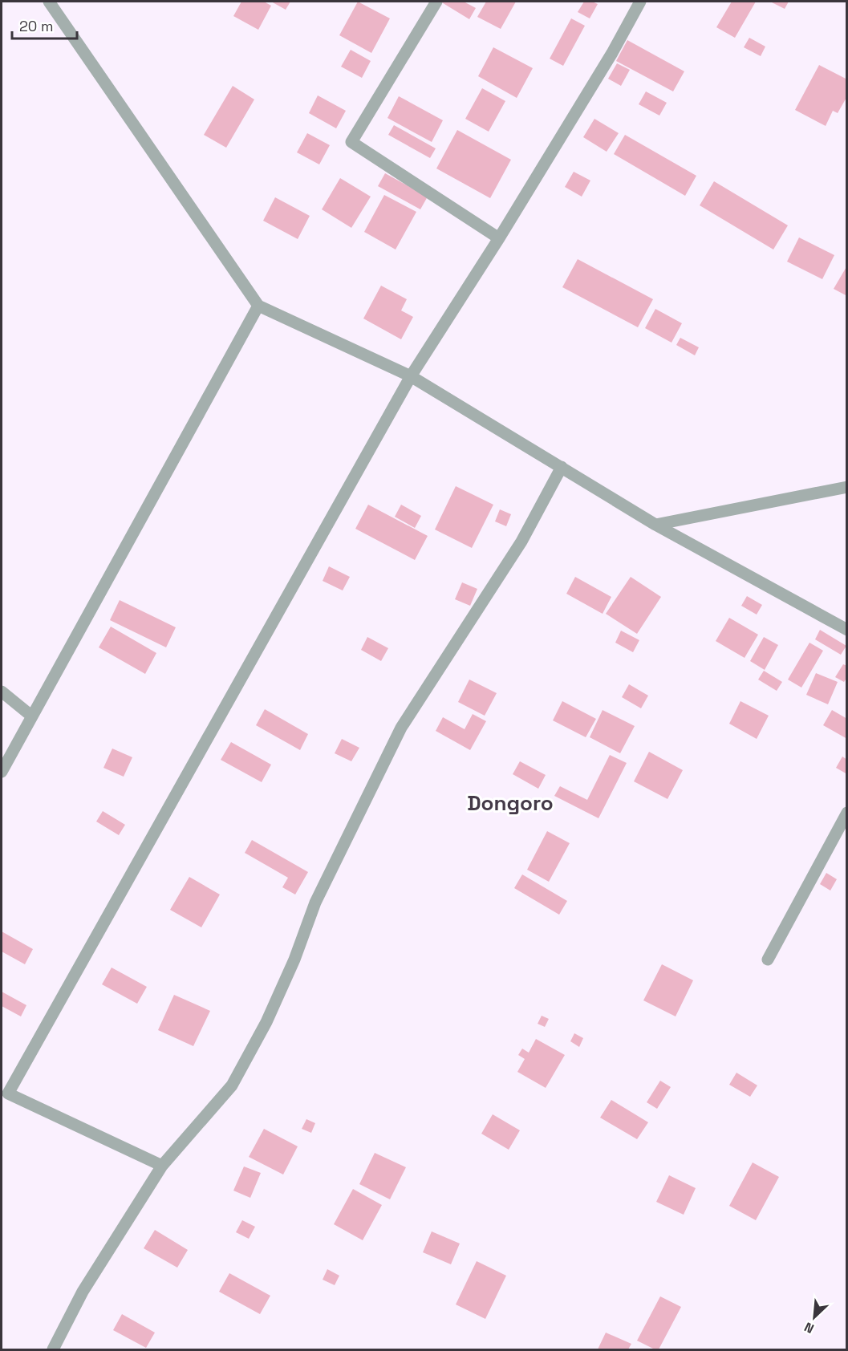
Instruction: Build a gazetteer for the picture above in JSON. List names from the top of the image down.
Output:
{
  "districts": ["Dongoro"],
  "scale_bar": "20 m",
  "north": "bottom left"
}
